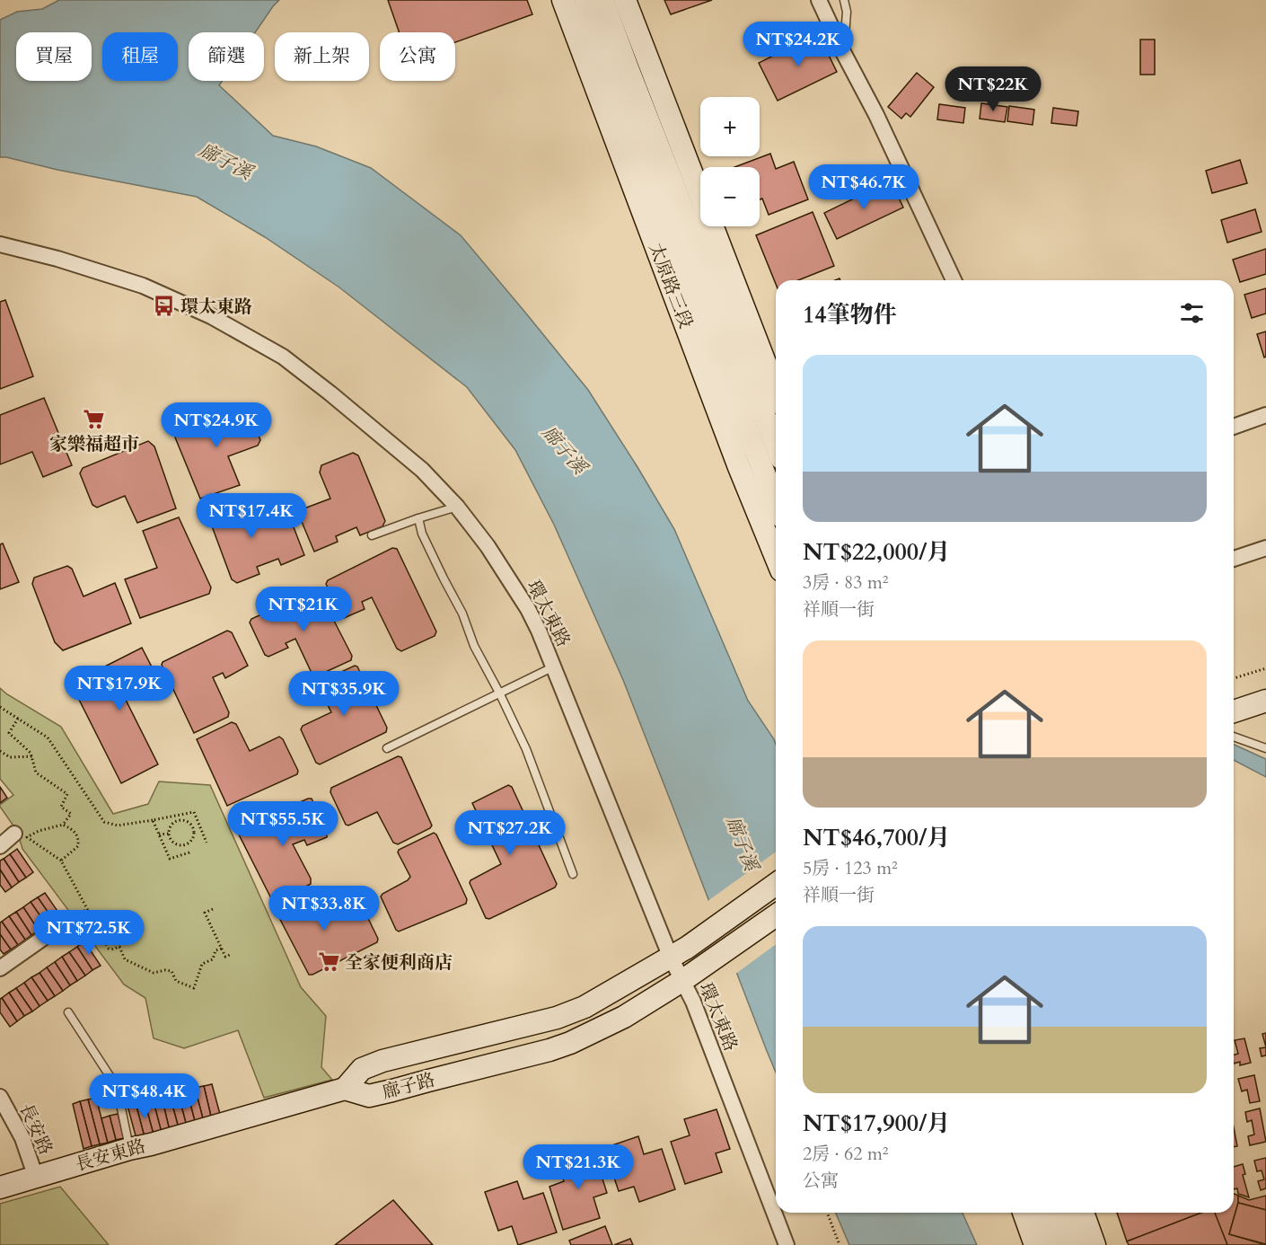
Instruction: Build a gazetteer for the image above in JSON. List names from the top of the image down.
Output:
{
  "streets": {
    "main road": ["太原路三段", "廍子路", "長安東路"],
    "street": ["環太東路", "長安路"]
  },
  "crossings": [
    ["環太東路", "廍子路"],
    ["廍子路", "長安東路"],
    ["長安路", "長安東路"]
  ],
  "water": ["廍子溪"],
  "places": {
    "bus stop": ["環太東路"],
    "supermarket": ["家樂福超市", "全家便利商店"]
  },
  "page": {
    "price": [
      "NT$24.2K",
      "NT$22K",
      "NT$46.7K",
      "NT$24.9K",
      "NT$17.4K",
      "NT$21K",
      "NT$17.9K",
      "NT$35.9K",
      "NT$55.5K",
      "NT$27.2K",
      "NT$33.8K",
      "NT$72.5K",
      "NT$48.4K",
      "NT$21.3K"
    ],
    "chip": [
      "買屋",
      "租屋",
      "篩選",
      "新上架",
      "公寓"
    ],
    "map_buttons": ["+", "−"],
    "heading": "14筆物件",
    "list": [
      {
        "name": "NT$22,000/月",
        "note": "3房 · 83 m² · 祥順一街"
      },
      {
        "name": "NT$46,700/月",
        "note": "5房 · 123 m² · 祥順一街"
      },
      {
        "name": "NT$17,900/月",
        "note": "2房 · 62 m² · 公寓"
      }
    ]
  }
}
